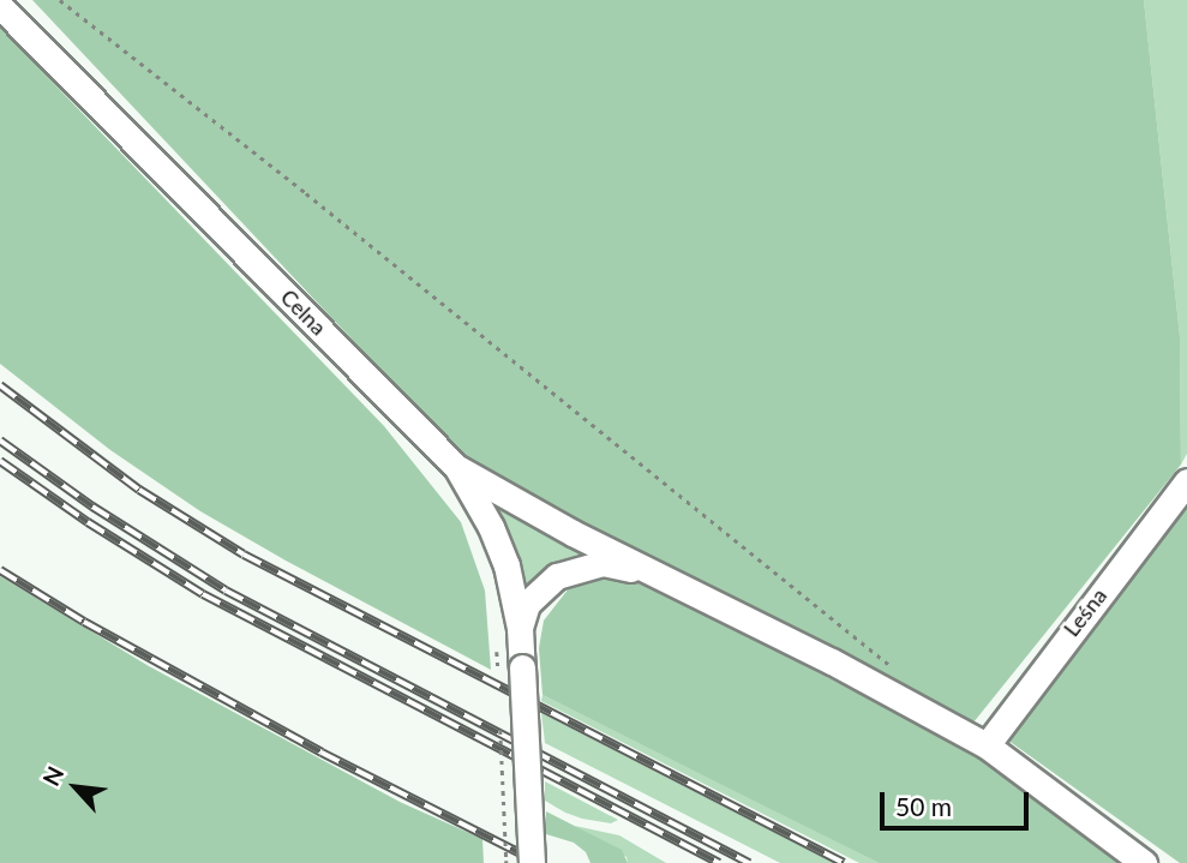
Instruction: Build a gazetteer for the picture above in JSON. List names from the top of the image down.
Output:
{
  "streets": {
    "street": ["Celna", "Leśna"]
  },
  "scale_bar": "50 m",
  "north": "top left"
}
